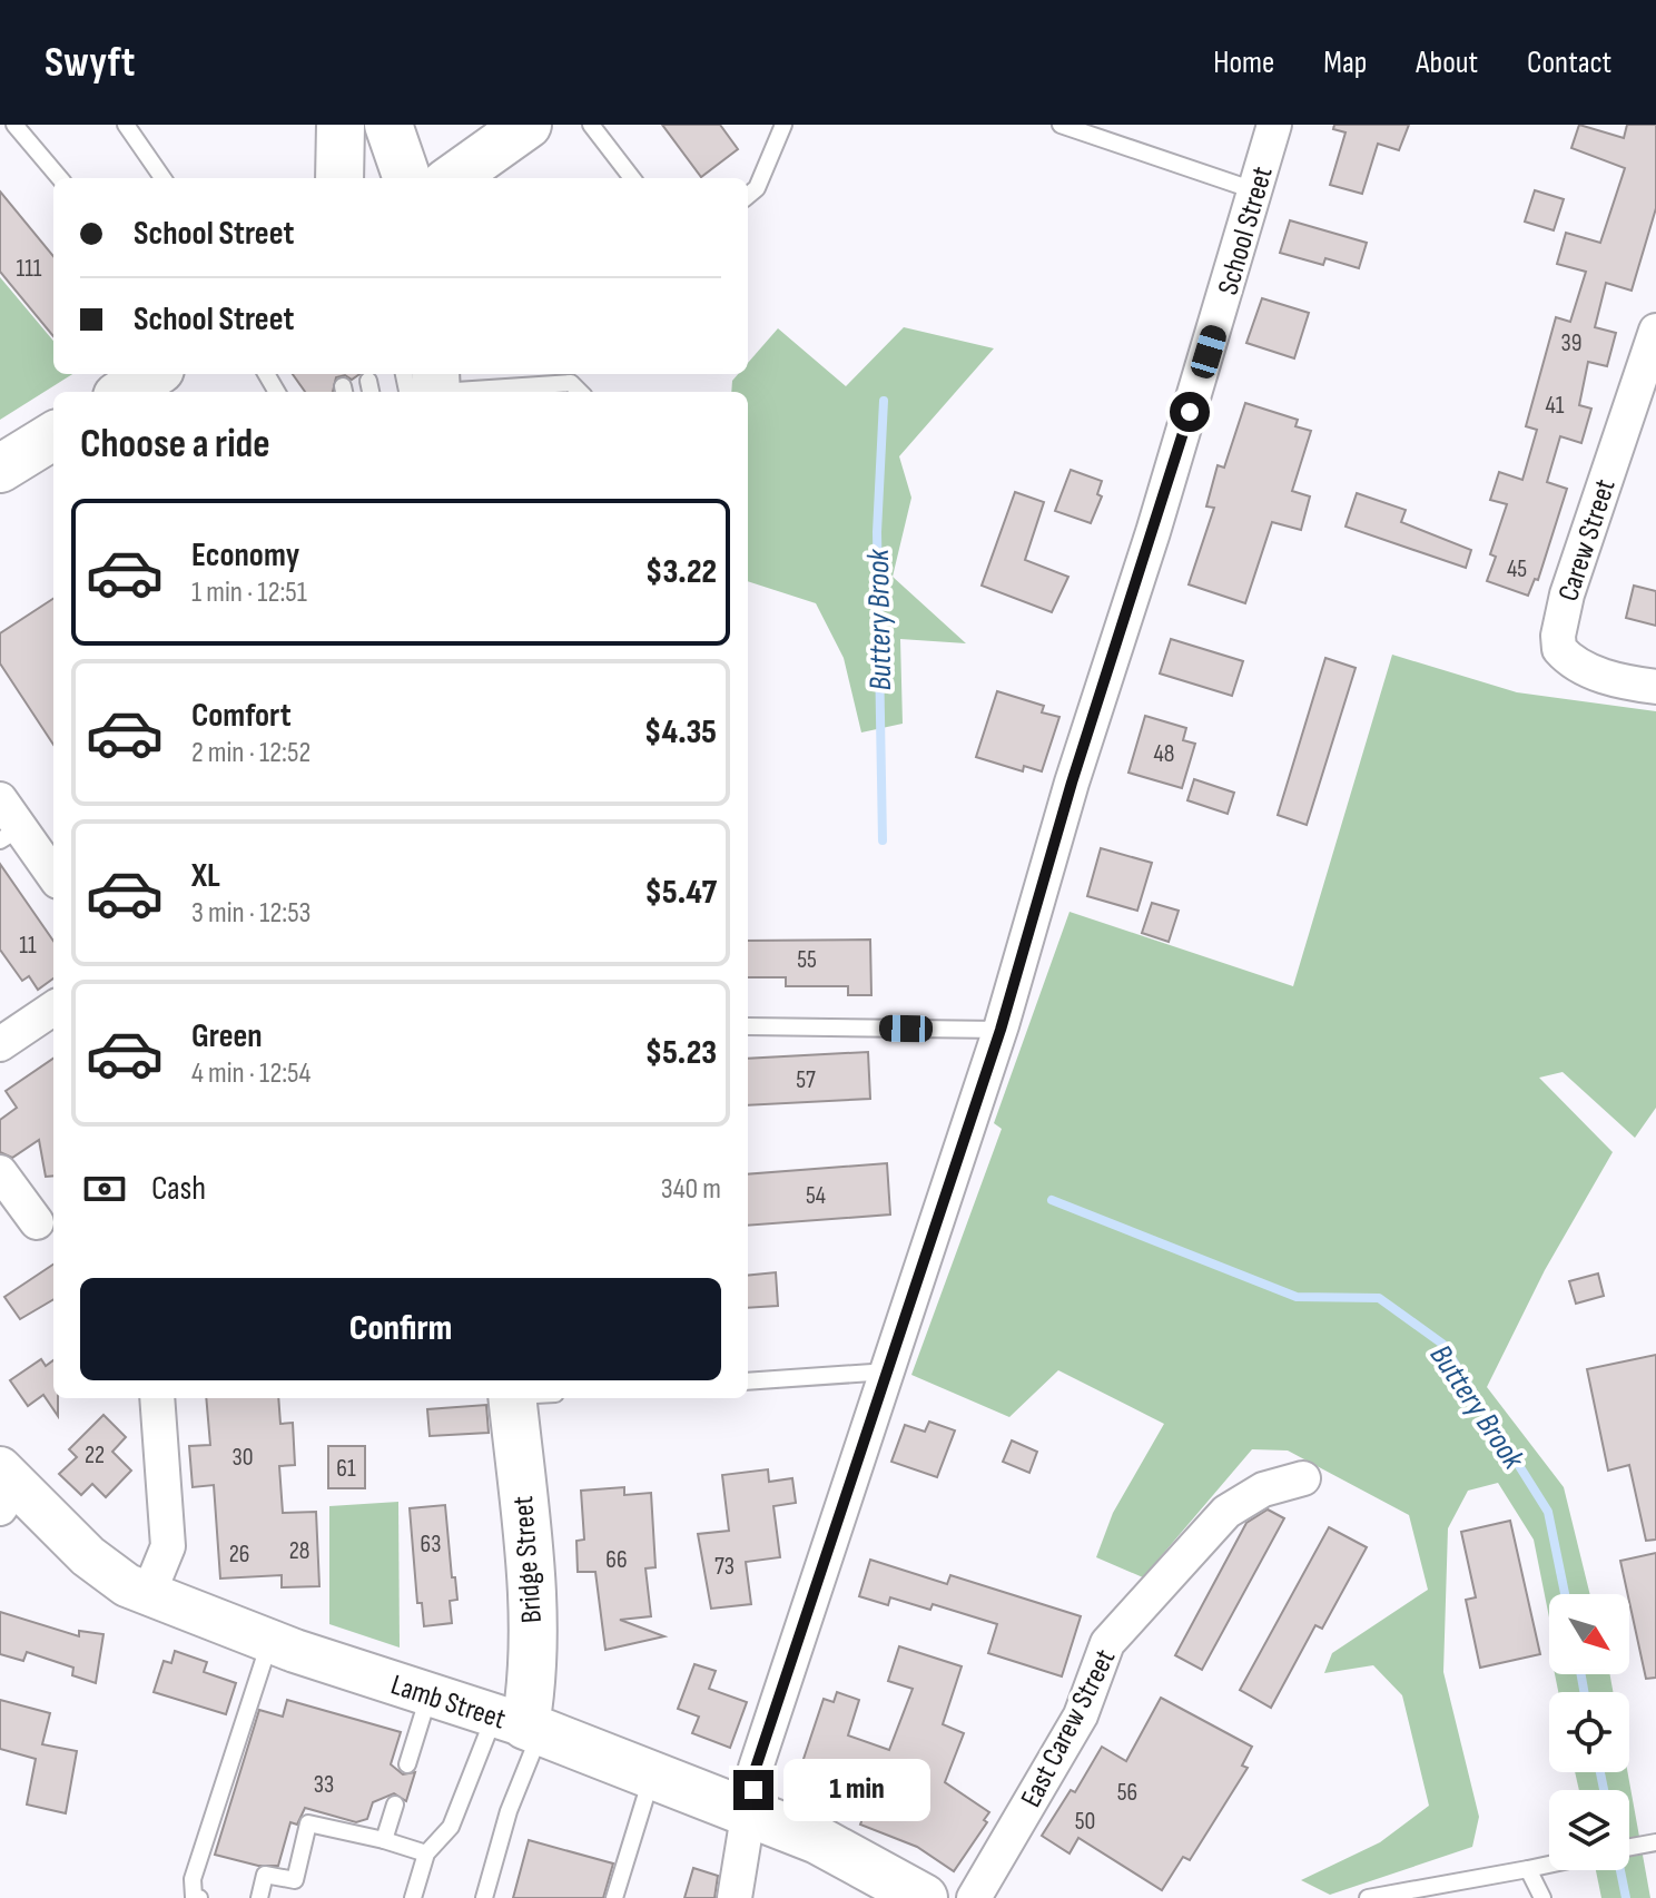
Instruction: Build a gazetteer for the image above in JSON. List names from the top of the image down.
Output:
{
  "streets": {
    "main road": ["Bridge Street", "Lamb Street"],
    "street": ["School Street", "Carew Street", "East Carew Street"]
  },
  "crossings": [
    ["School Street", "Lamb Street"],
    ["Bridge Street", "Lamb Street"]
  ],
  "water": ["Buttery Brook"],
  "house_numbers": [
    "111",
    "39",
    "41",
    "45",
    "48",
    "11",
    "55",
    "57",
    "54",
    "22",
    "30",
    "61",
    "63",
    "28",
    "26",
    "66",
    "73",
    "33",
    "56",
    "50"
  ],
  "north": "bottom right",
  "page": {
    "header": "Swyft",
    "nav": [
      "Home",
      "Map",
      "About",
      "Contact"
    ],
    "banner": ["School Street", "School Street"],
    "heading": "Choose a ride",
    "list": [
      {
        "name": "Economy",
        "note": "1 min · 12:51",
        "value": "$3.22"
      },
      {
        "name": "Comfort",
        "note": "2 min · 12:52",
        "value": "$4.35"
      },
      {
        "name": "XL",
        "note": "3 min · 12:53",
        "value": "$5.47"
      },
      {
        "name": "Green",
        "note": "4 min · 12:54",
        "value": "$5.23"
      }
    ],
    "pay": ["Cash", "340 m"],
    "buttons": "Confirm",
    "bubble": "1 min"
  }
}
